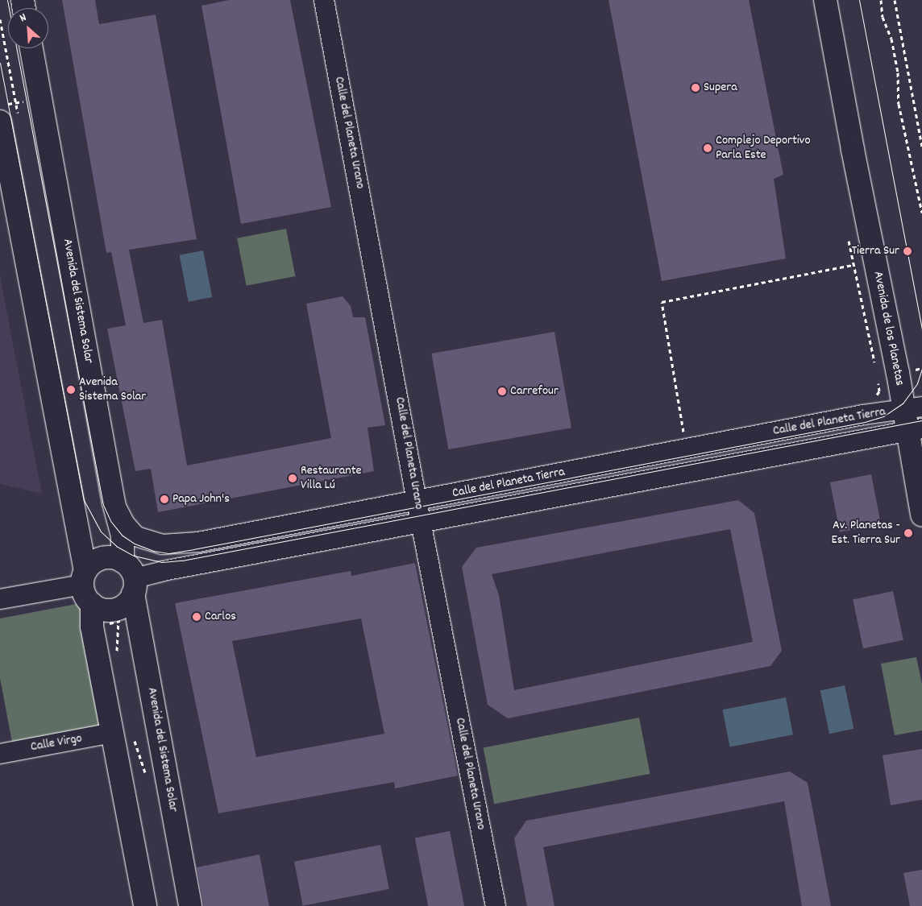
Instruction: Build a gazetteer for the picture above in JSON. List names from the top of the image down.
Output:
{
  "streets": {
    "street": [
      "Calle del Planeta Urano",
      "Avenida del Sistema Solar",
      "Avenida de los Planetas",
      "Calle del Planeta Tierra",
      "Calle Virgo"
    ]
  },
  "crossings": [
    ["Calle del Planeta Urano", "Calle del Planeta Tierra"],
    ["Avenida del Sistema Solar", "Calle del Planeta Tierra"],
    ["Avenida de los Planetas", "Calle del Planeta Tierra"]
  ],
  "places": [
    "Supera",
    "Complejo Deportivo Parla Este",
    "Tierra Sur",
    "Avenida Sistema Solar",
    "Carrefour",
    "Restaurante Villa Lú",
    "Papa John's",
    "Av. Planetas - Est. Tierra Sur",
    "Carlos"
  ],
  "north": "top left"
}
